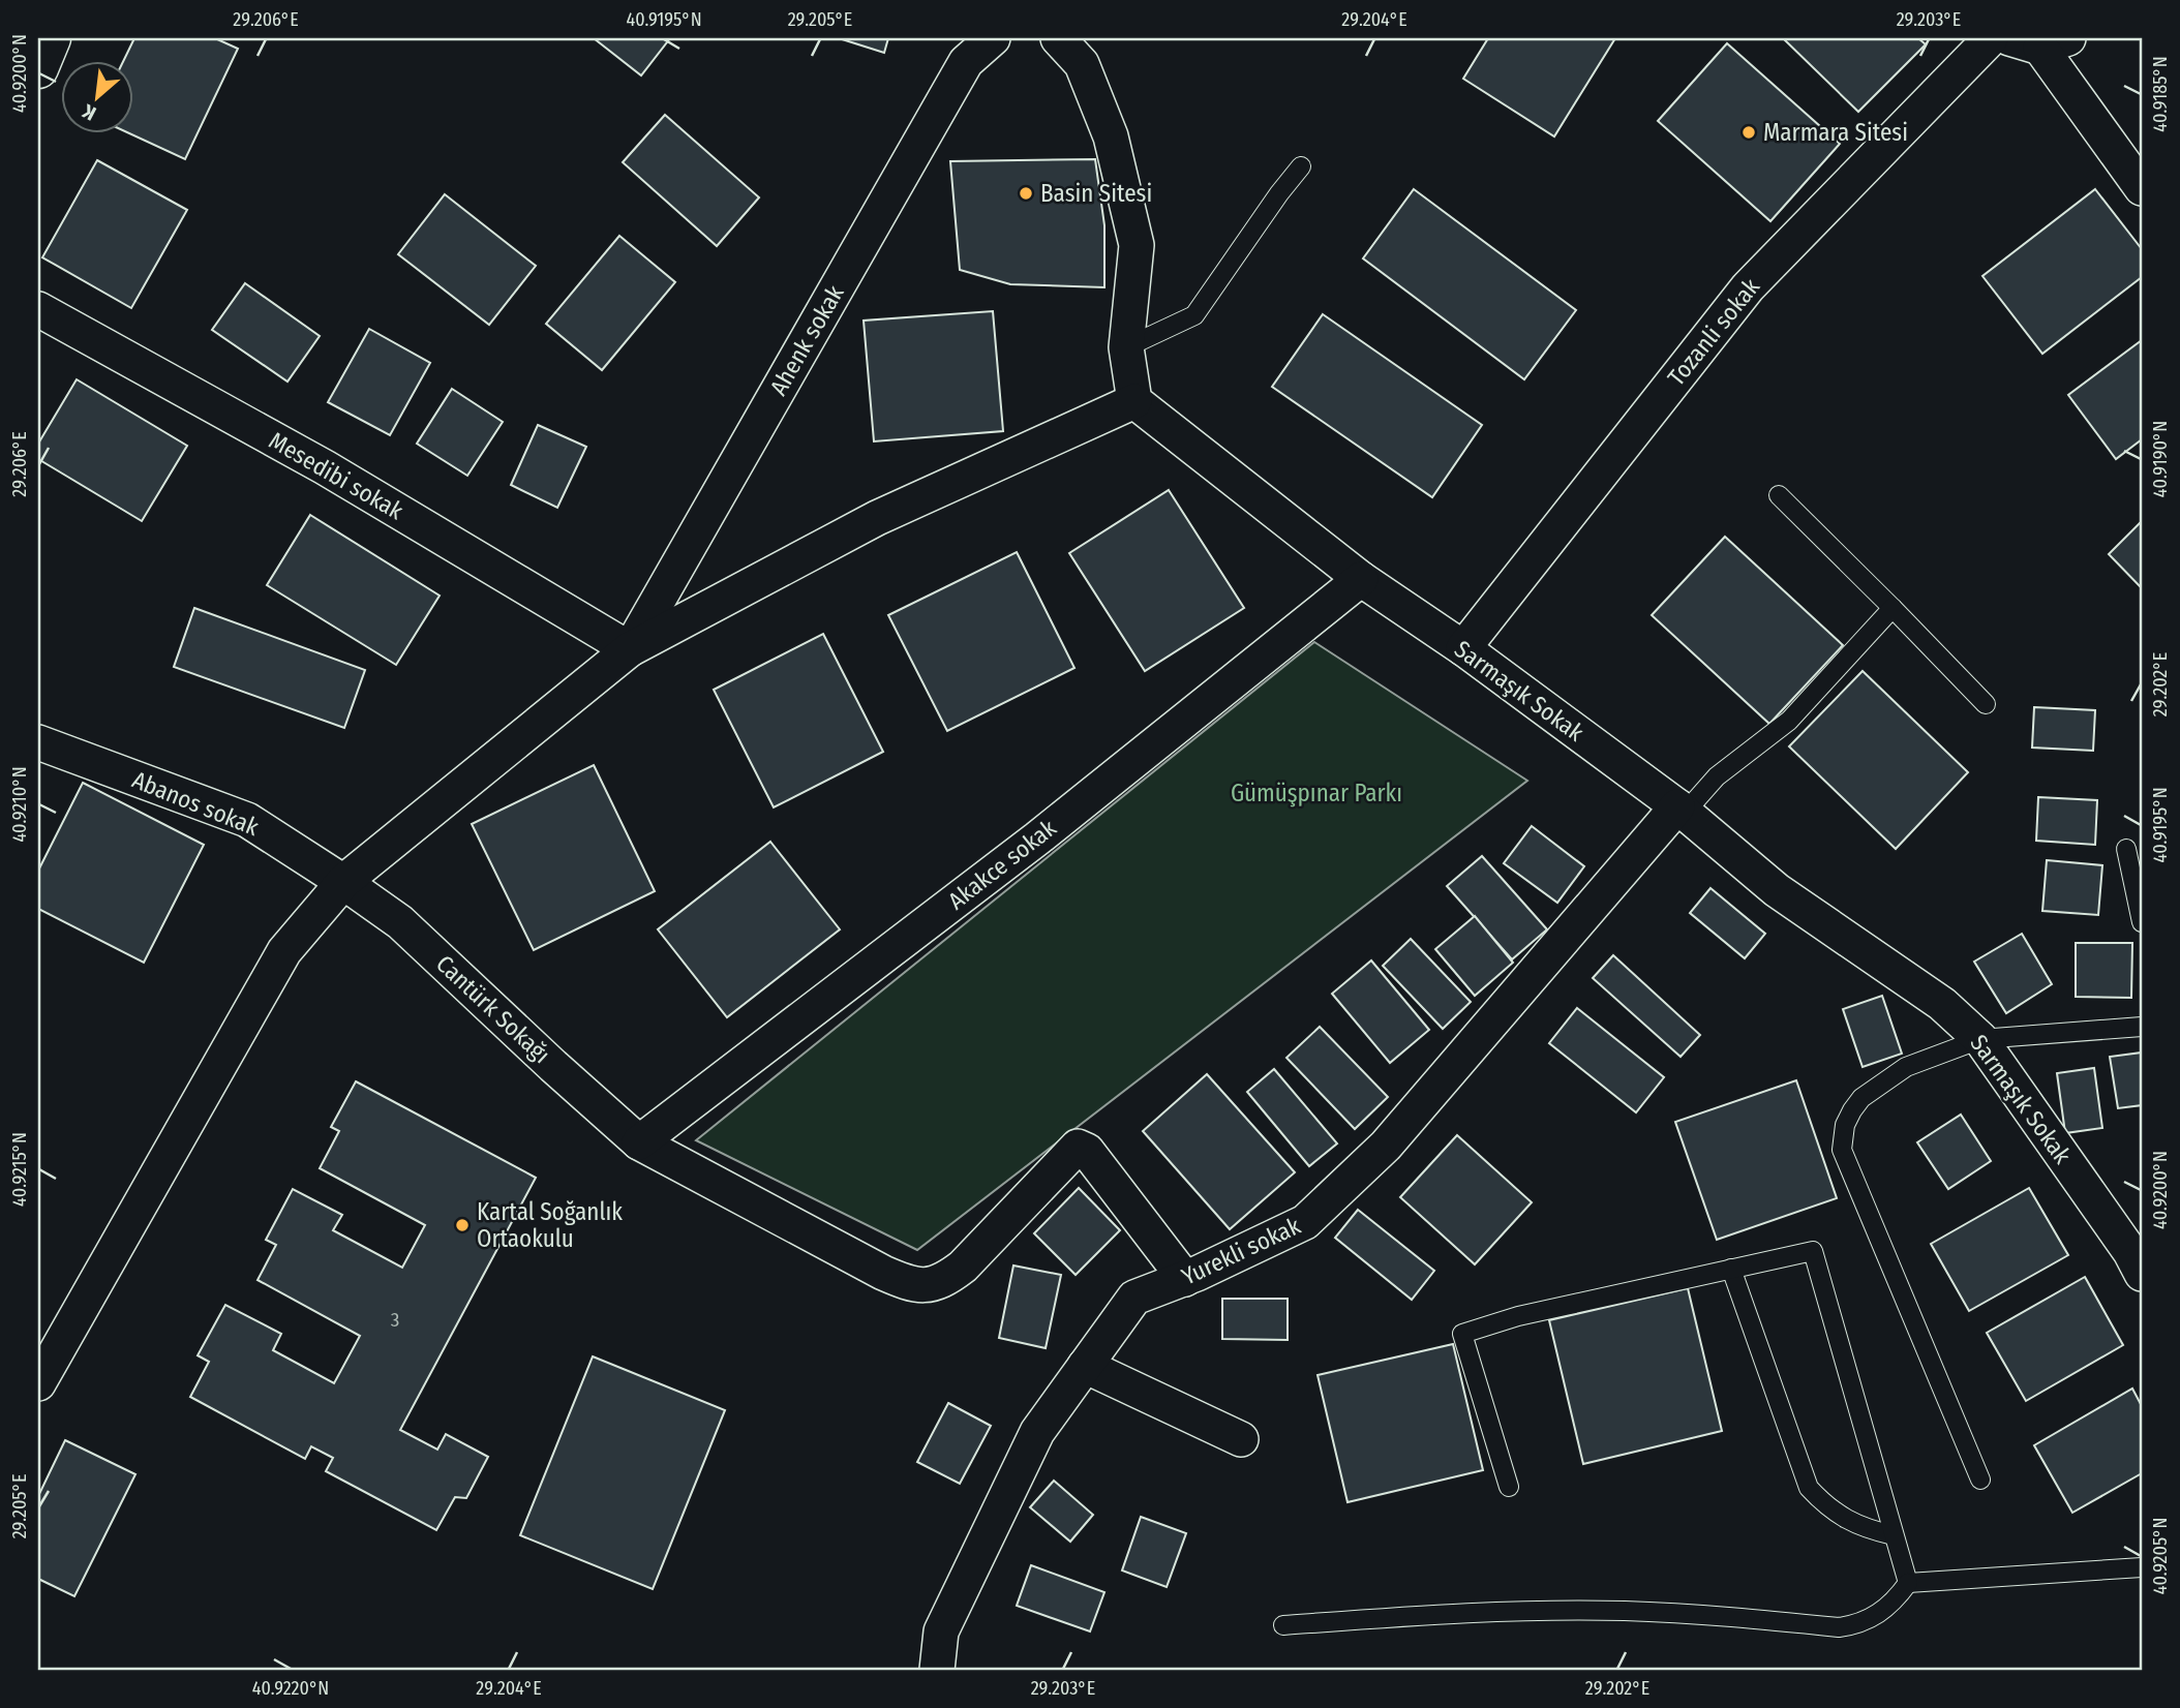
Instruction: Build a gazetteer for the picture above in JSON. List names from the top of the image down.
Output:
{
  "streets": {
    "street": [
      "Tozanli sokak",
      "Ahenk sokak",
      "Mesedibi sokak",
      "Sarmaşık Sokak",
      "Abanos sokak",
      "Akakce sokak",
      "Cantürk Sokağı",
      "Yurekli sokak"
    ]
  },
  "crossings": [
    ["Tozanli sokak", "Sarmaşık Sokak"],
    ["Ahenk sokak", "Mesedibi sokak"],
    ["Sarmaşık Sokak", "Akakce sokak"],
    ["Sarmaşık Sokak", "Yurekli sokak"],
    ["Abanos sokak", "Cantürk Sokağı"],
    ["Akakce sokak", "Cantürk Sokağı"],
    ["Cantürk Sokağı", "Yurekli sokak"]
  ],
  "parks": ["Gümüşpınar Parkı"],
  "places": ["Marmara Sitesi", "Basin Sitesi", "Kartal Soğanlık Ortaokulu"],
  "house_numbers": ["3"],
  "north": "bottom left",
  "coordinates": [
    "29.206°E",
    "40.9195°N",
    "29.205°E",
    "29.204°E",
    "29.203°E",
    "40.9200°N",
    "40.9185°N",
    "40.9190°N",
    "29.202°E",
    "40.9210°N",
    "40.9215°N",
    "40.9205°N",
    "40.9220°N"
  ]
}
